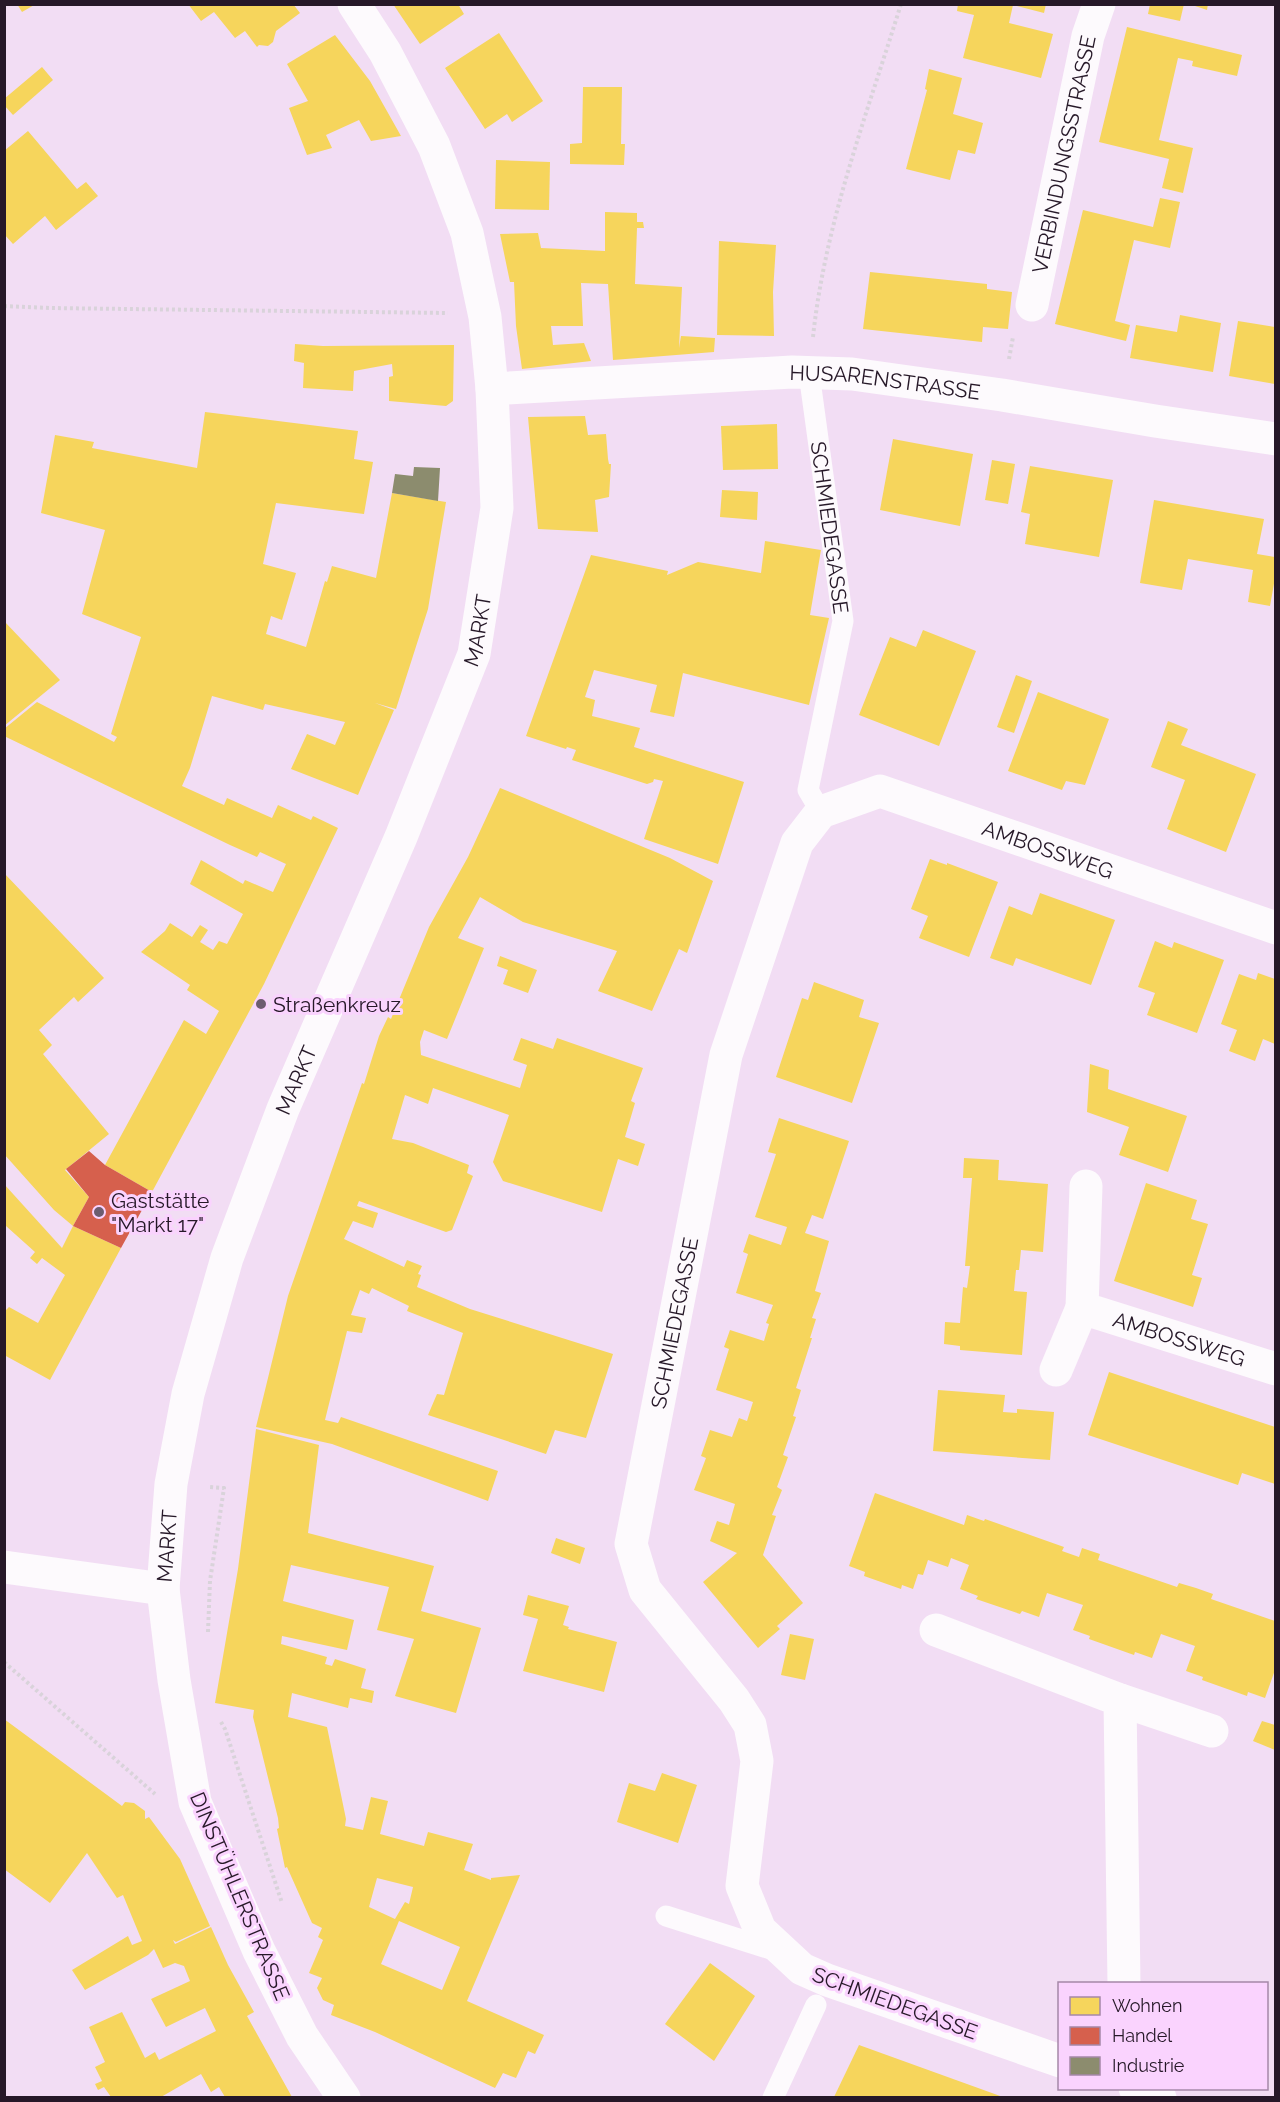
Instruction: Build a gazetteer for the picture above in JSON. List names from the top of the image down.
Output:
{
  "streets": {
    "street": [
      "VERBINDUNGSSTRASSE",
      "HUSARENSTRASSE",
      "SCHMIEDEGASSE",
      "MARKT",
      "AMBOSSWEG",
      "DINSTÜHLERSTRASSE"
    ]
  },
  "crossings": [
    ["HUSARENSTRASSE", "SCHMIEDEGASSE"],
    ["HUSARENSTRASSE", "MARKT"],
    ["SCHMIEDEGASSE", "AMBOSSWEG"],
    ["MARKT", "DINSTÜHLERSTRASSE"]
  ],
  "places": ["Straßenkreuz", "Gaststätte \"Markt 17\""],
  "legend": ["Wohnen", "Handel", "Industrie"]
}
